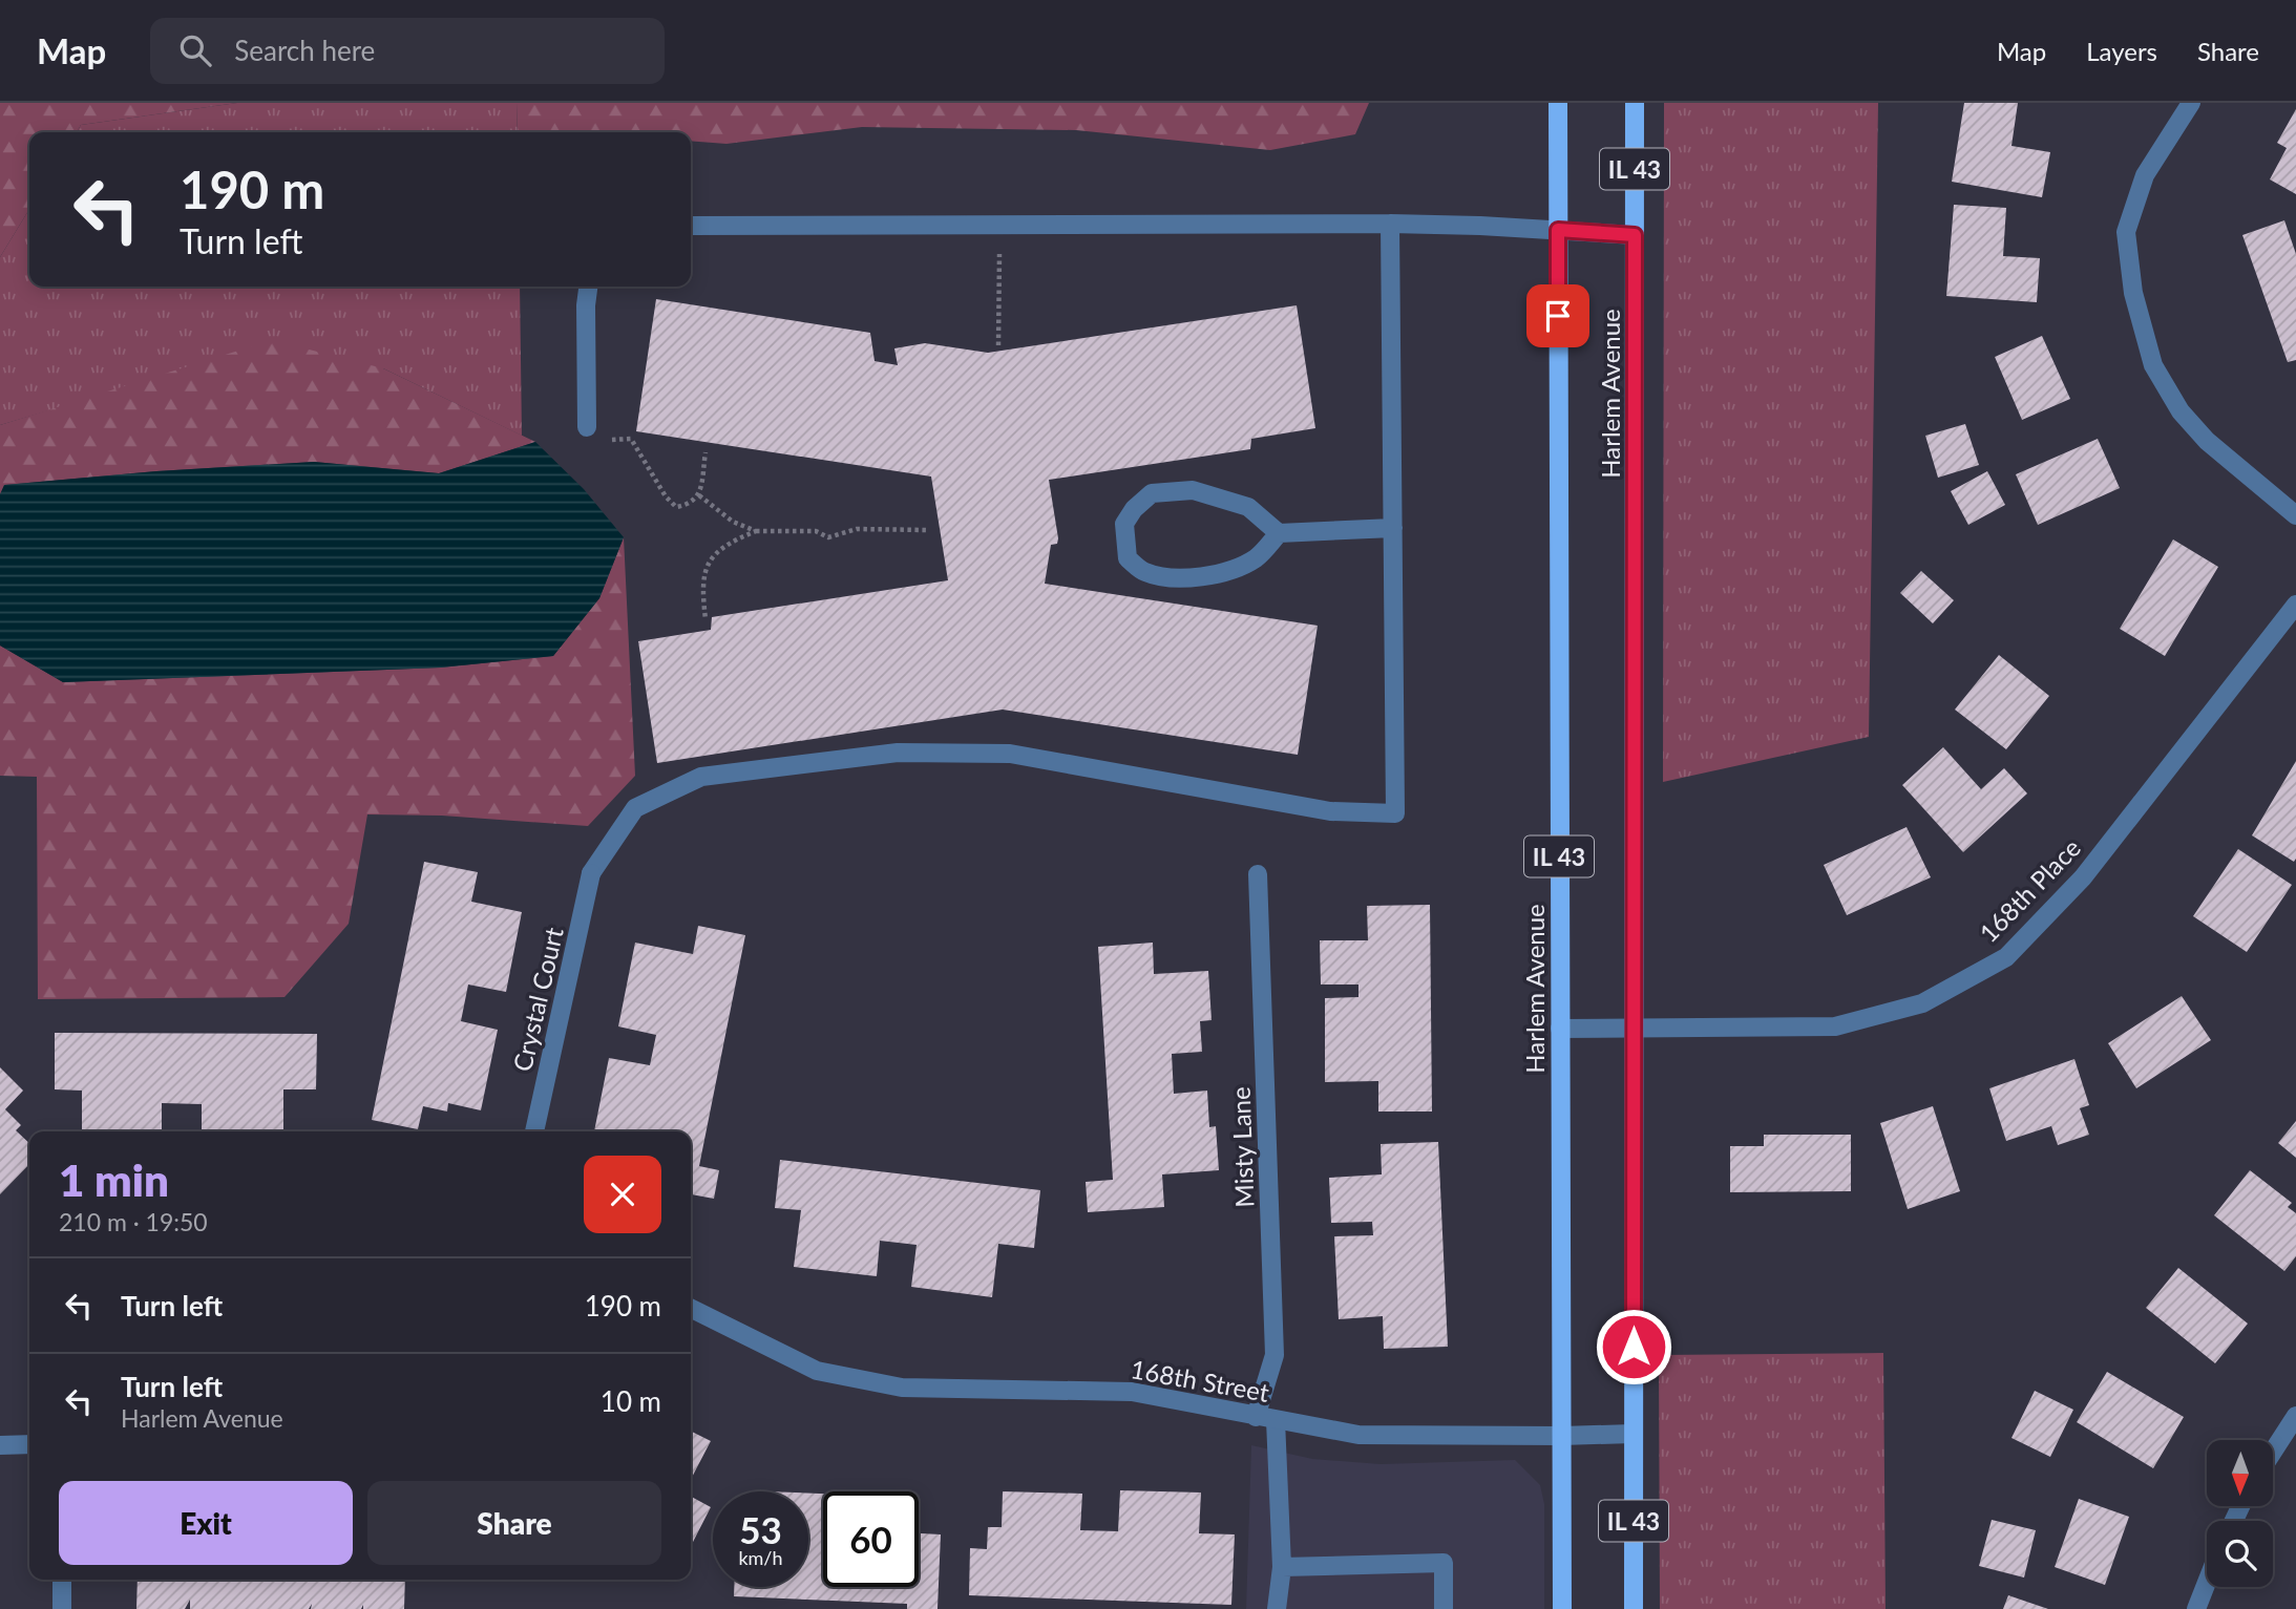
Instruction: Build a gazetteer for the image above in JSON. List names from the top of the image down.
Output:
{
  "streets": {
    "main road": ["IL 43", "Harlem Avenue"],
    "street": [
      "168th Place",
      "Crystal Court",
      "Misty Lane",
      "168th Street"
    ]
  },
  "crossings": [
    ["Harlem Avenue", "168th Place"],
    ["Harlem Avenue", "168th Street"],
    ["Misty Lane", "168th Street"]
  ],
  "north": "bottom",
  "page": {
    "header": "Map",
    "search": "Search here",
    "nav": ["Map", "Layers", "Share"],
    "turn": ["190 m", "Turn left"],
    "heading": ["1 min", "210 m · 19:50"],
    "list": [
      {
        "name": "Turn left",
        "value": "190 m"
      },
      {
        "name": "Turn left",
        "note": "Harlem Avenue",
        "value": "10 m"
      }
    ],
    "buttons": ["Exit", "Share"],
    "speed": "53 km/h",
    "limit": "60"
  }
}
